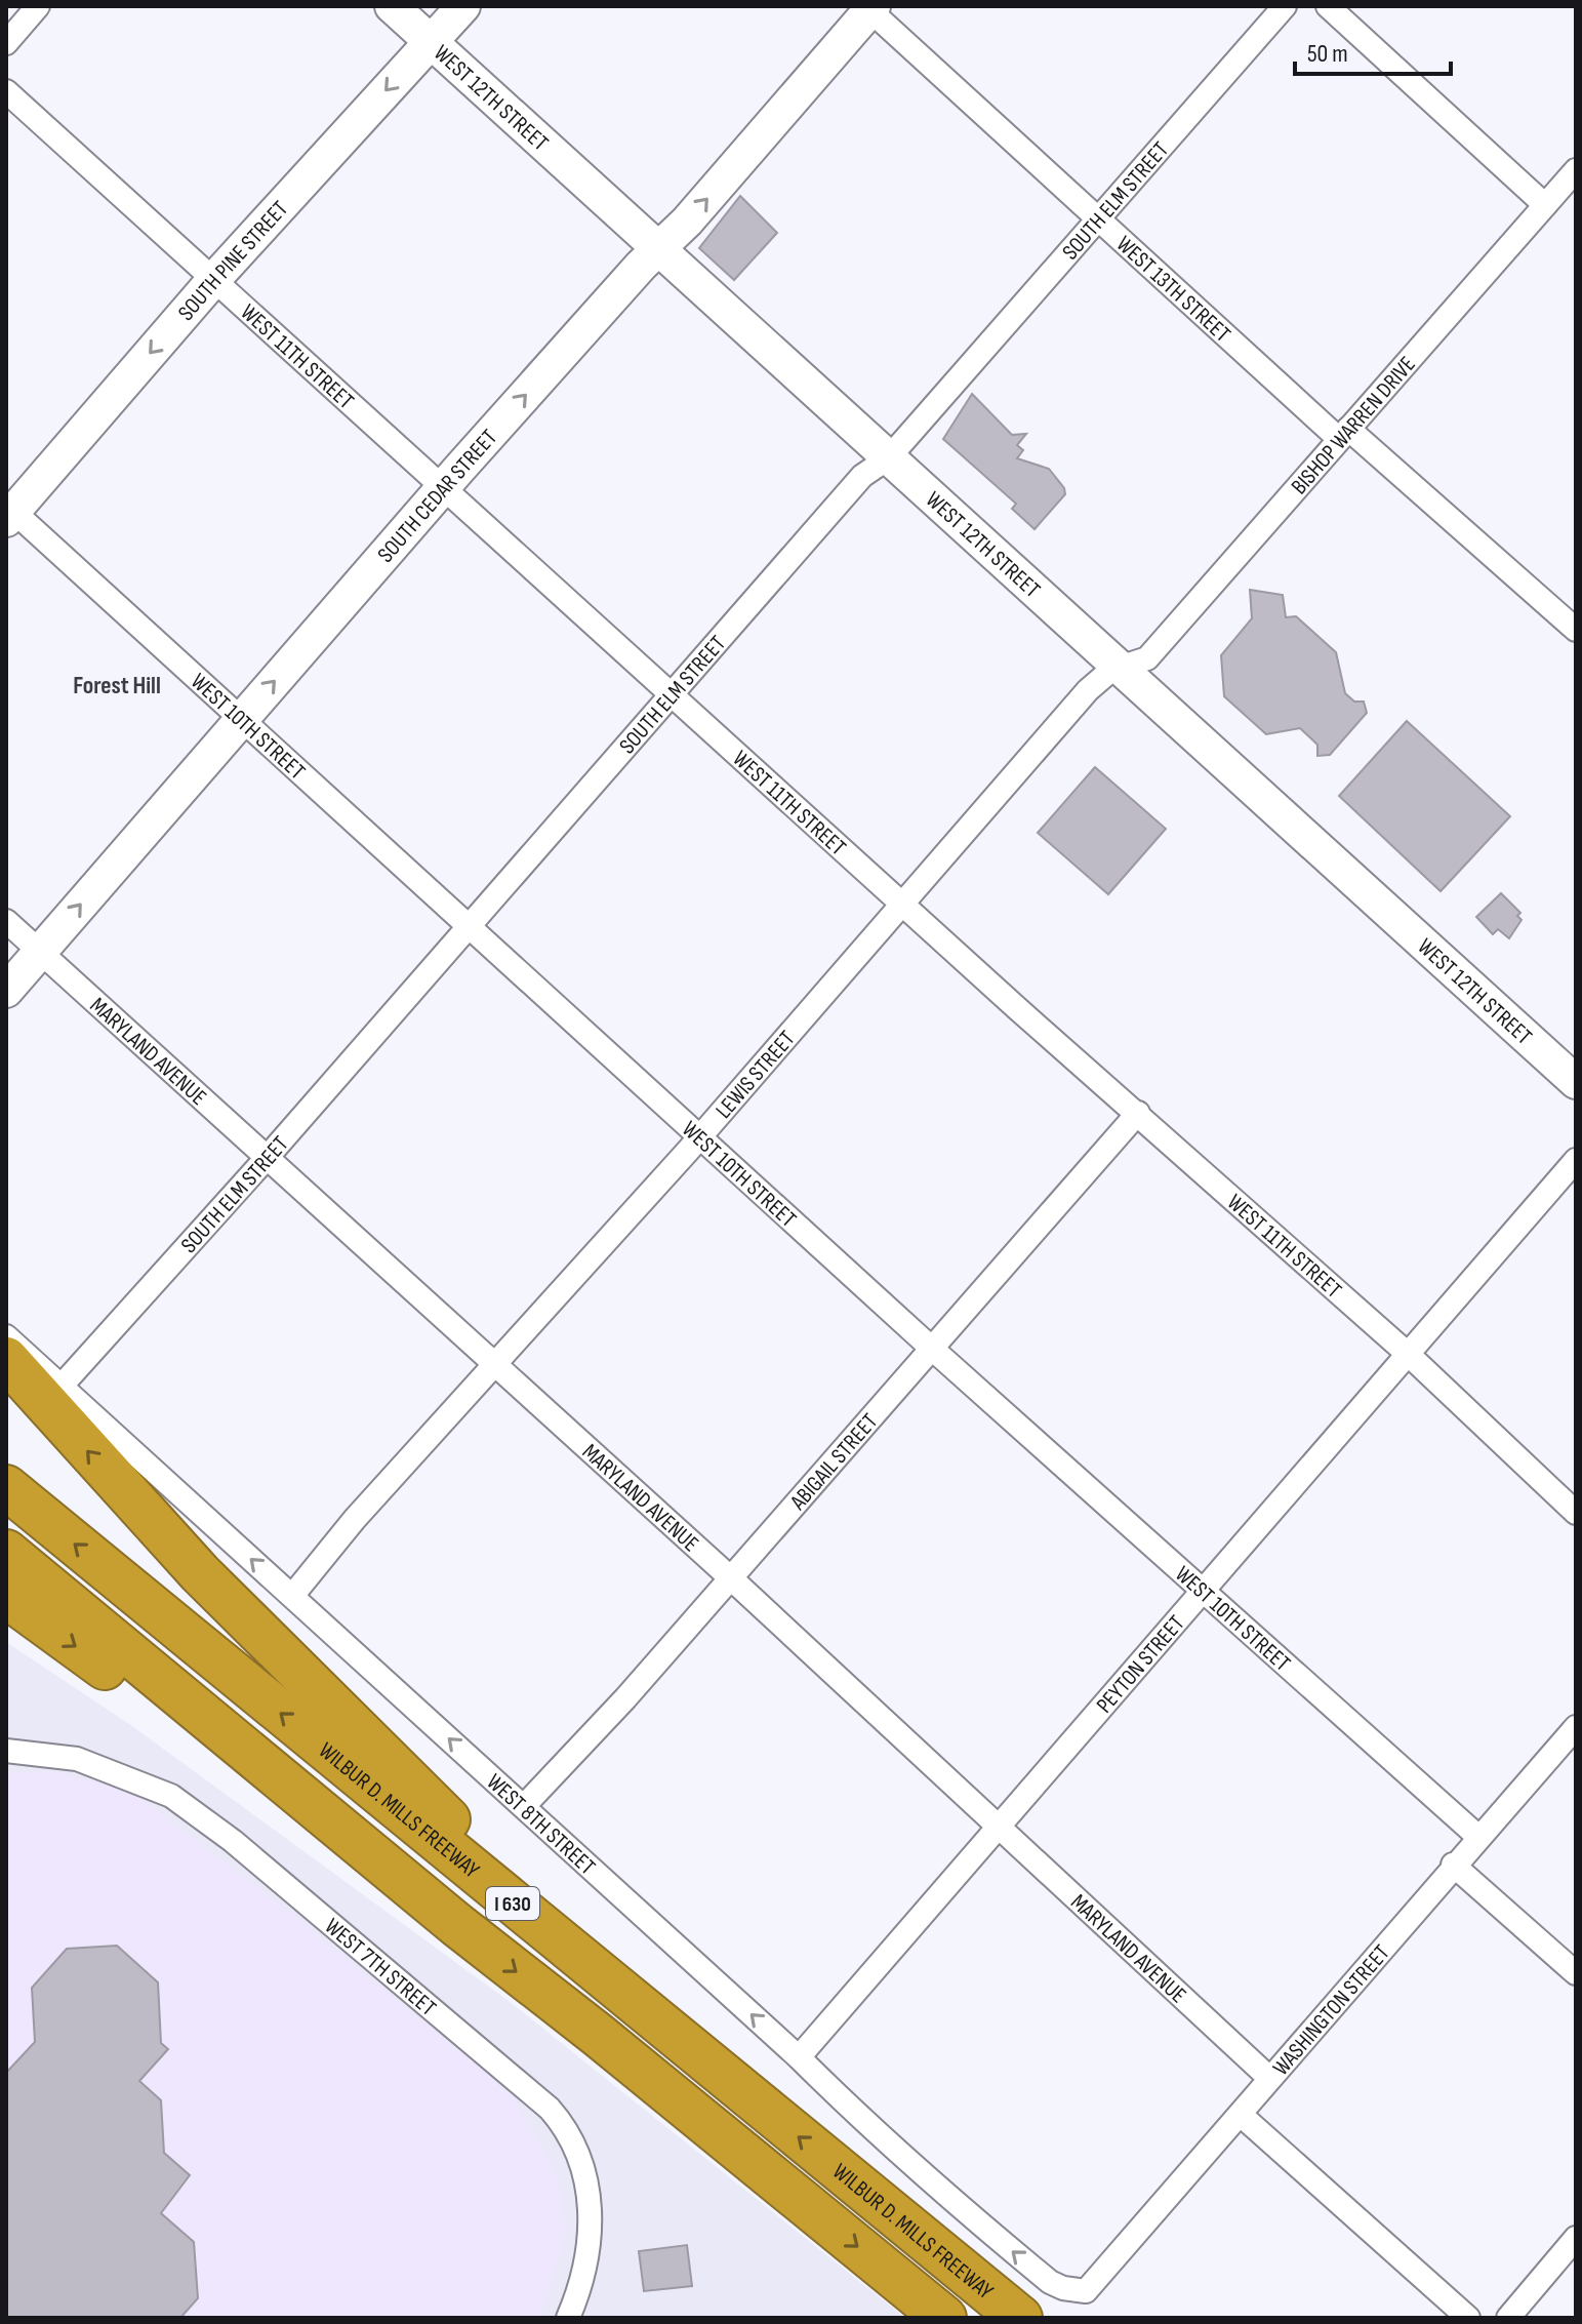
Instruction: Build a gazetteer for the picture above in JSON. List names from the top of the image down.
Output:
{
  "streets": {
    "highway": ["WILBUR D. MILLS FREEWAY", "I 630"],
    "main road": ["WEST 12TH STREET", "SOUTH PINE STREET", "SOUTH CEDAR STREET"],
    "street": [
      "SOUTH ELM STREET",
      "WEST 13TH STREET",
      "WEST 11TH STREET",
      "BISHOP WARREN DRIVE",
      "WEST 10TH STREET",
      "MARYLAND AVENUE",
      "LEWIS STREET",
      "ABIGAIL STREET",
      "PEYTON STREET",
      "WEST 8TH STREET",
      "WEST 7TH STREET",
      "WASHINGTON STREET"
    ]
  },
  "crossings": [
    ["WEST 12TH STREET", "SOUTH ELM STREET"],
    ["WEST 12TH STREET", "SOUTH PINE STREET"],
    ["WEST 12TH STREET", "BISHOP WARREN DRIVE"],
    ["WEST 12TH STREET", "SOUTH CEDAR STREET"],
    ["WEST 12TH STREET", "LEWIS STREET"],
    ["SOUTH ELM STREET", "WEST 13TH STREET"],
    ["SOUTH ELM STREET", "WEST 11TH STREET"],
    ["SOUTH ELM STREET", "WEST 10TH STREET"],
    ["SOUTH ELM STREET", "MARYLAND AVENUE"],
    ["SOUTH ELM STREET", "WEST 8TH STREET"],
    ["SOUTH PINE STREET", "WEST 11TH STREET"],
    ["SOUTH PINE STREET", "WEST 10TH STREET"],
    ["WEST 13TH STREET", "BISHOP WARREN DRIVE"],
    ["WEST 13TH STREET", "SOUTH CEDAR STREET"],
    ["WEST 11TH STREET", "SOUTH CEDAR STREET"],
    ["WEST 11TH STREET", "LEWIS STREET"],
    ["WEST 11TH STREET", "ABIGAIL STREET"],
    ["WEST 11TH STREET", "PEYTON STREET"],
    ["BISHOP WARREN DRIVE", "LEWIS STREET"],
    ["SOUTH CEDAR STREET", "WEST 10TH STREET"],
    ["SOUTH CEDAR STREET", "MARYLAND AVENUE"],
    ["WEST 10TH STREET", "LEWIS STREET"],
    ["WEST 10TH STREET", "ABIGAIL STREET"],
    ["WEST 10TH STREET", "PEYTON STREET"],
    ["WEST 10TH STREET", "WASHINGTON STREET"],
    ["MARYLAND AVENUE", "LEWIS STREET"],
    ["MARYLAND AVENUE", "ABIGAIL STREET"],
    ["MARYLAND AVENUE", "PEYTON STREET"],
    ["MARYLAND AVENUE", "WASHINGTON STREET"],
    ["LEWIS STREET", "WEST 8TH STREET"],
    ["ABIGAIL STREET", "WEST 8TH STREET"],
    ["PEYTON STREET", "WEST 8TH STREET"],
    ["WEST 8TH STREET", "WASHINGTON STREET"]
  ],
  "one_way": ["SOUTH PINE STREET", "SOUTH CEDAR STREET", "WEST 8TH STREET"],
  "districts": ["Forest Hill"],
  "scale_bar": "50 m"
}
